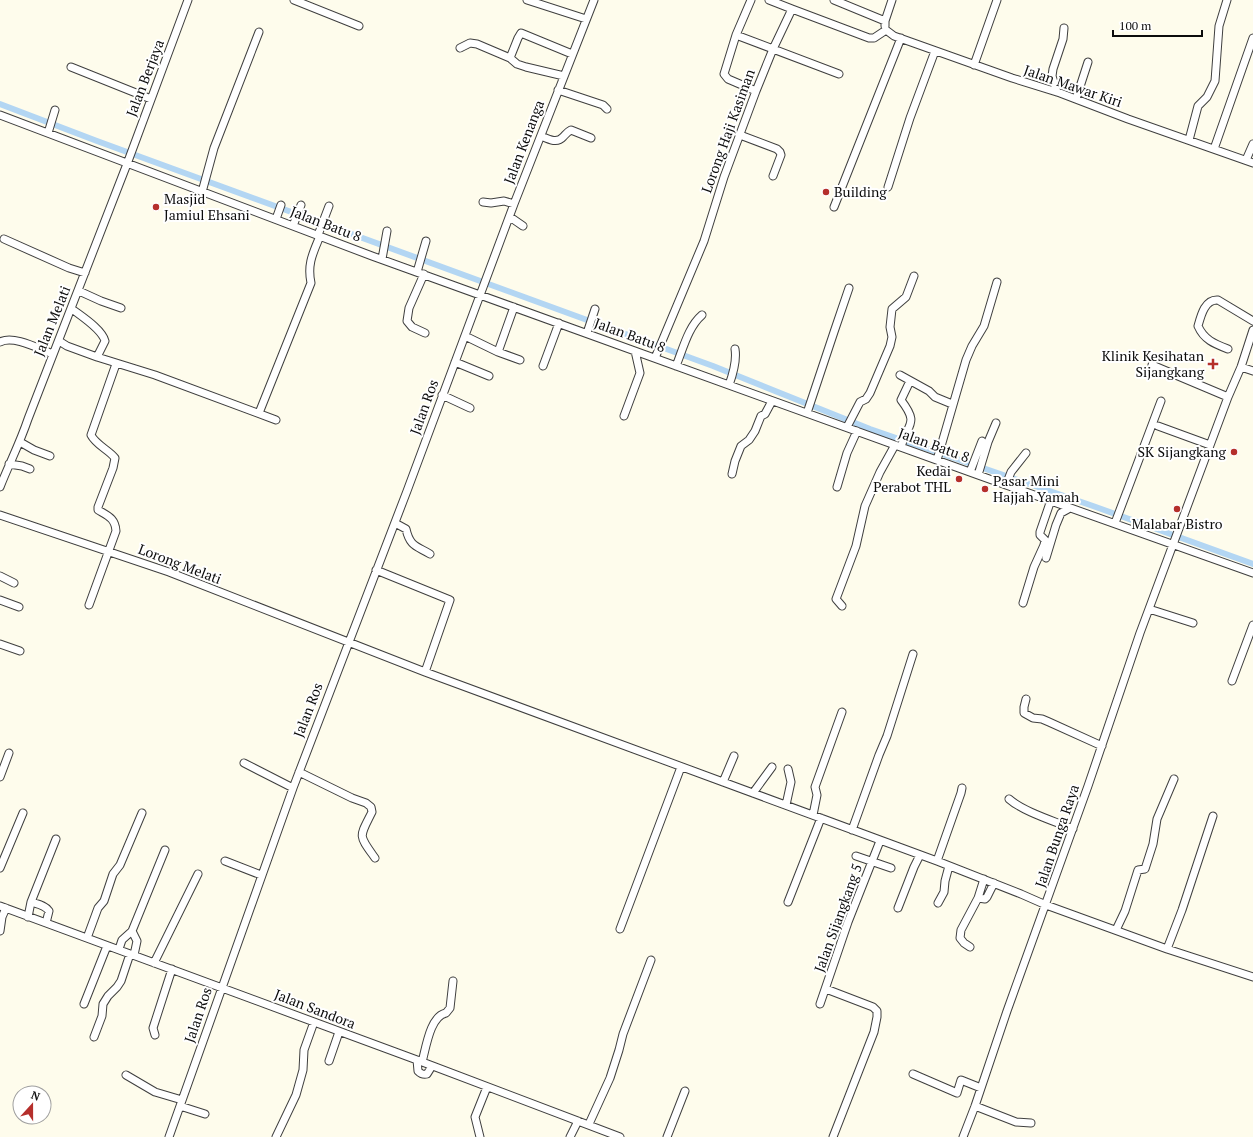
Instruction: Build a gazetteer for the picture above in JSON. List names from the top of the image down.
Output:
{
  "streets": {
    "street": [
      "Jalan Berjaya",
      "Jalan Mawar Kiri",
      "Lorong Haji Kasiman",
      "Jalan Kenanga",
      "Jalan Batu 8",
      "Jalan Melati",
      "Jalan Ros",
      "Lorong Melati",
      "Jalan Bunga Raya",
      "Jalan Sijangkang 5",
      "Jalan Sandora"
    ]
  },
  "crossings": [
    ["Jalan Berjaya", "Jalan Batu 8"],
    ["Jalan Berjaya", "Jalan Melati"],
    ["Lorong Haji Kasiman", "Jalan Batu 8"],
    ["Jalan Kenanga", "Jalan Batu 8"],
    ["Jalan Kenanga", "Jalan Ros"],
    ["Jalan Batu 8", "Jalan Melati"],
    ["Jalan Batu 8", "Jalan Ros"],
    ["Jalan Batu 8", "Jalan Bunga Raya"],
    ["Jalan Ros", "Lorong Melati"],
    ["Jalan Ros", "Jalan Sandora"],
    ["Lorong Melati", "Jalan Bunga Raya"],
    ["Lorong Melati", "Jalan Sijangkang 5"]
  ],
  "places": {
    "other": [
      "Building",
      "Masjid Jamiul Ehsani",
      "SK Sijangkang",
      "Kedai Perabot THL",
      "Pasar Mini Hajjah Yamah",
      "Malabar Bistro"
    ],
    "health": ["Klinik Kesihatan Sijangkang"]
  },
  "scale_bar": "100 m",
  "north": "top"
}
